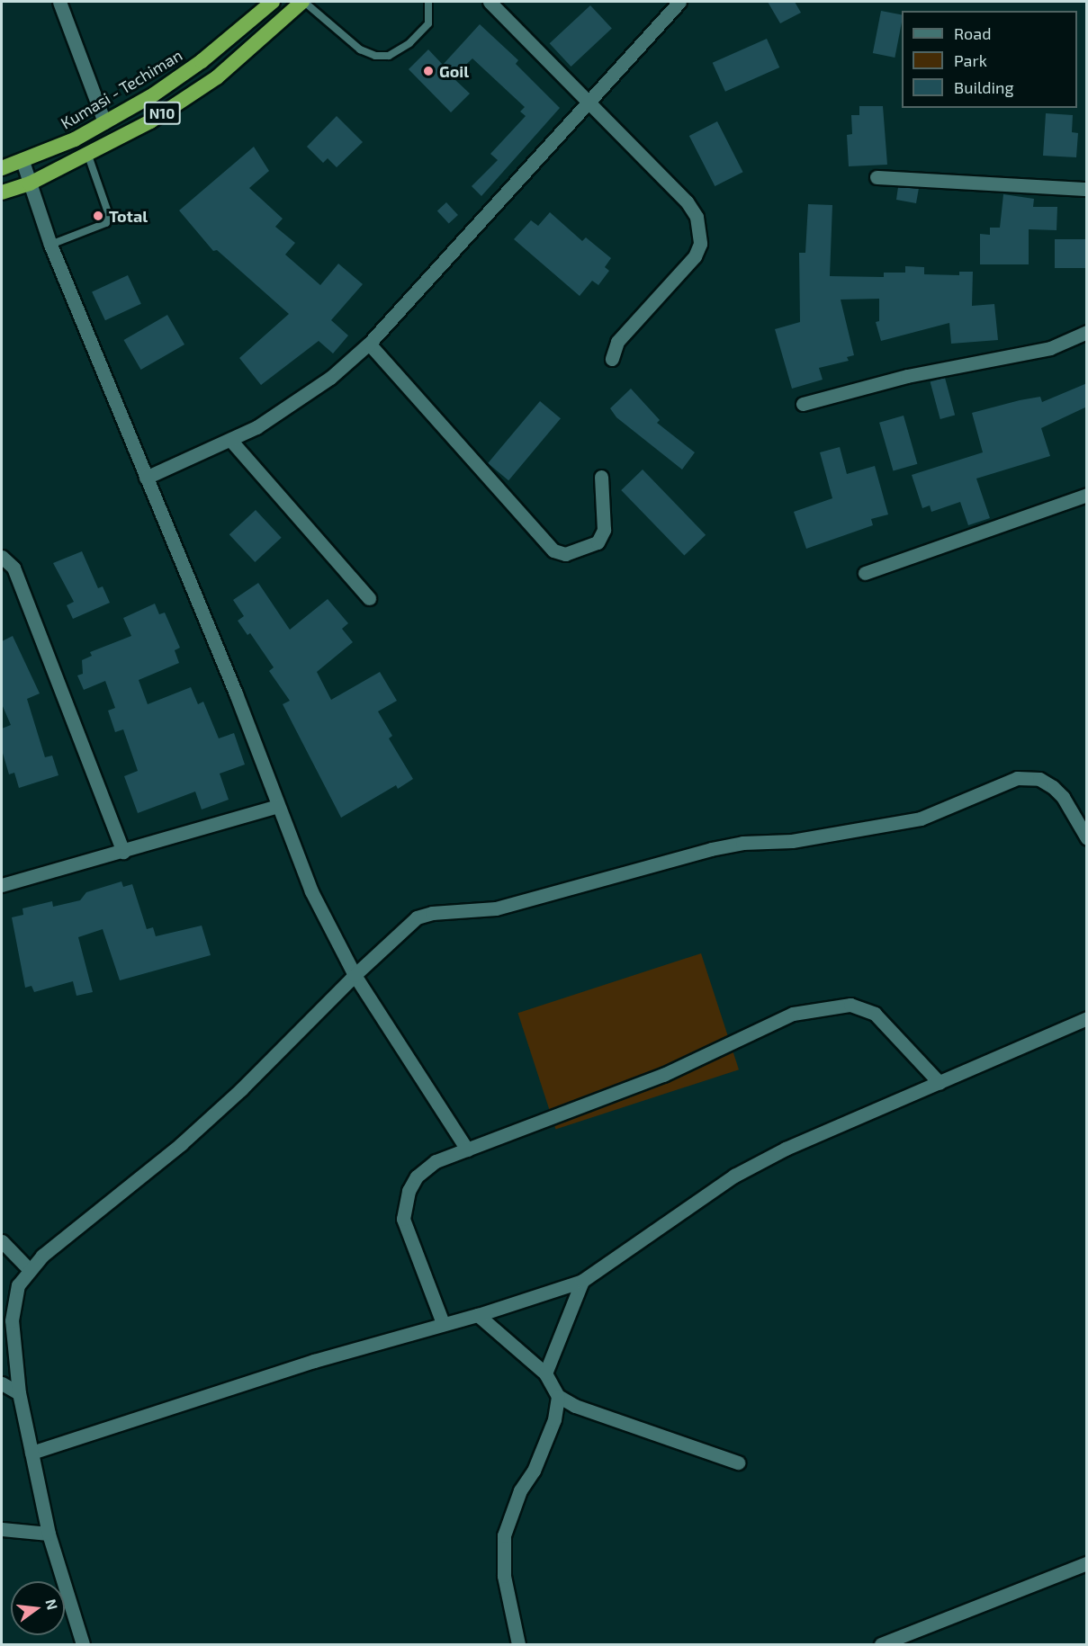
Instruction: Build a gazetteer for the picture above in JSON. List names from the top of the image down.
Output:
{
  "streets": {
    "highway": ["Kumasi - Techiman", "N10"]
  },
  "places": ["Goil", "Total"],
  "legend": ["Road", "Park", "Building"],
  "north": "right"
}
